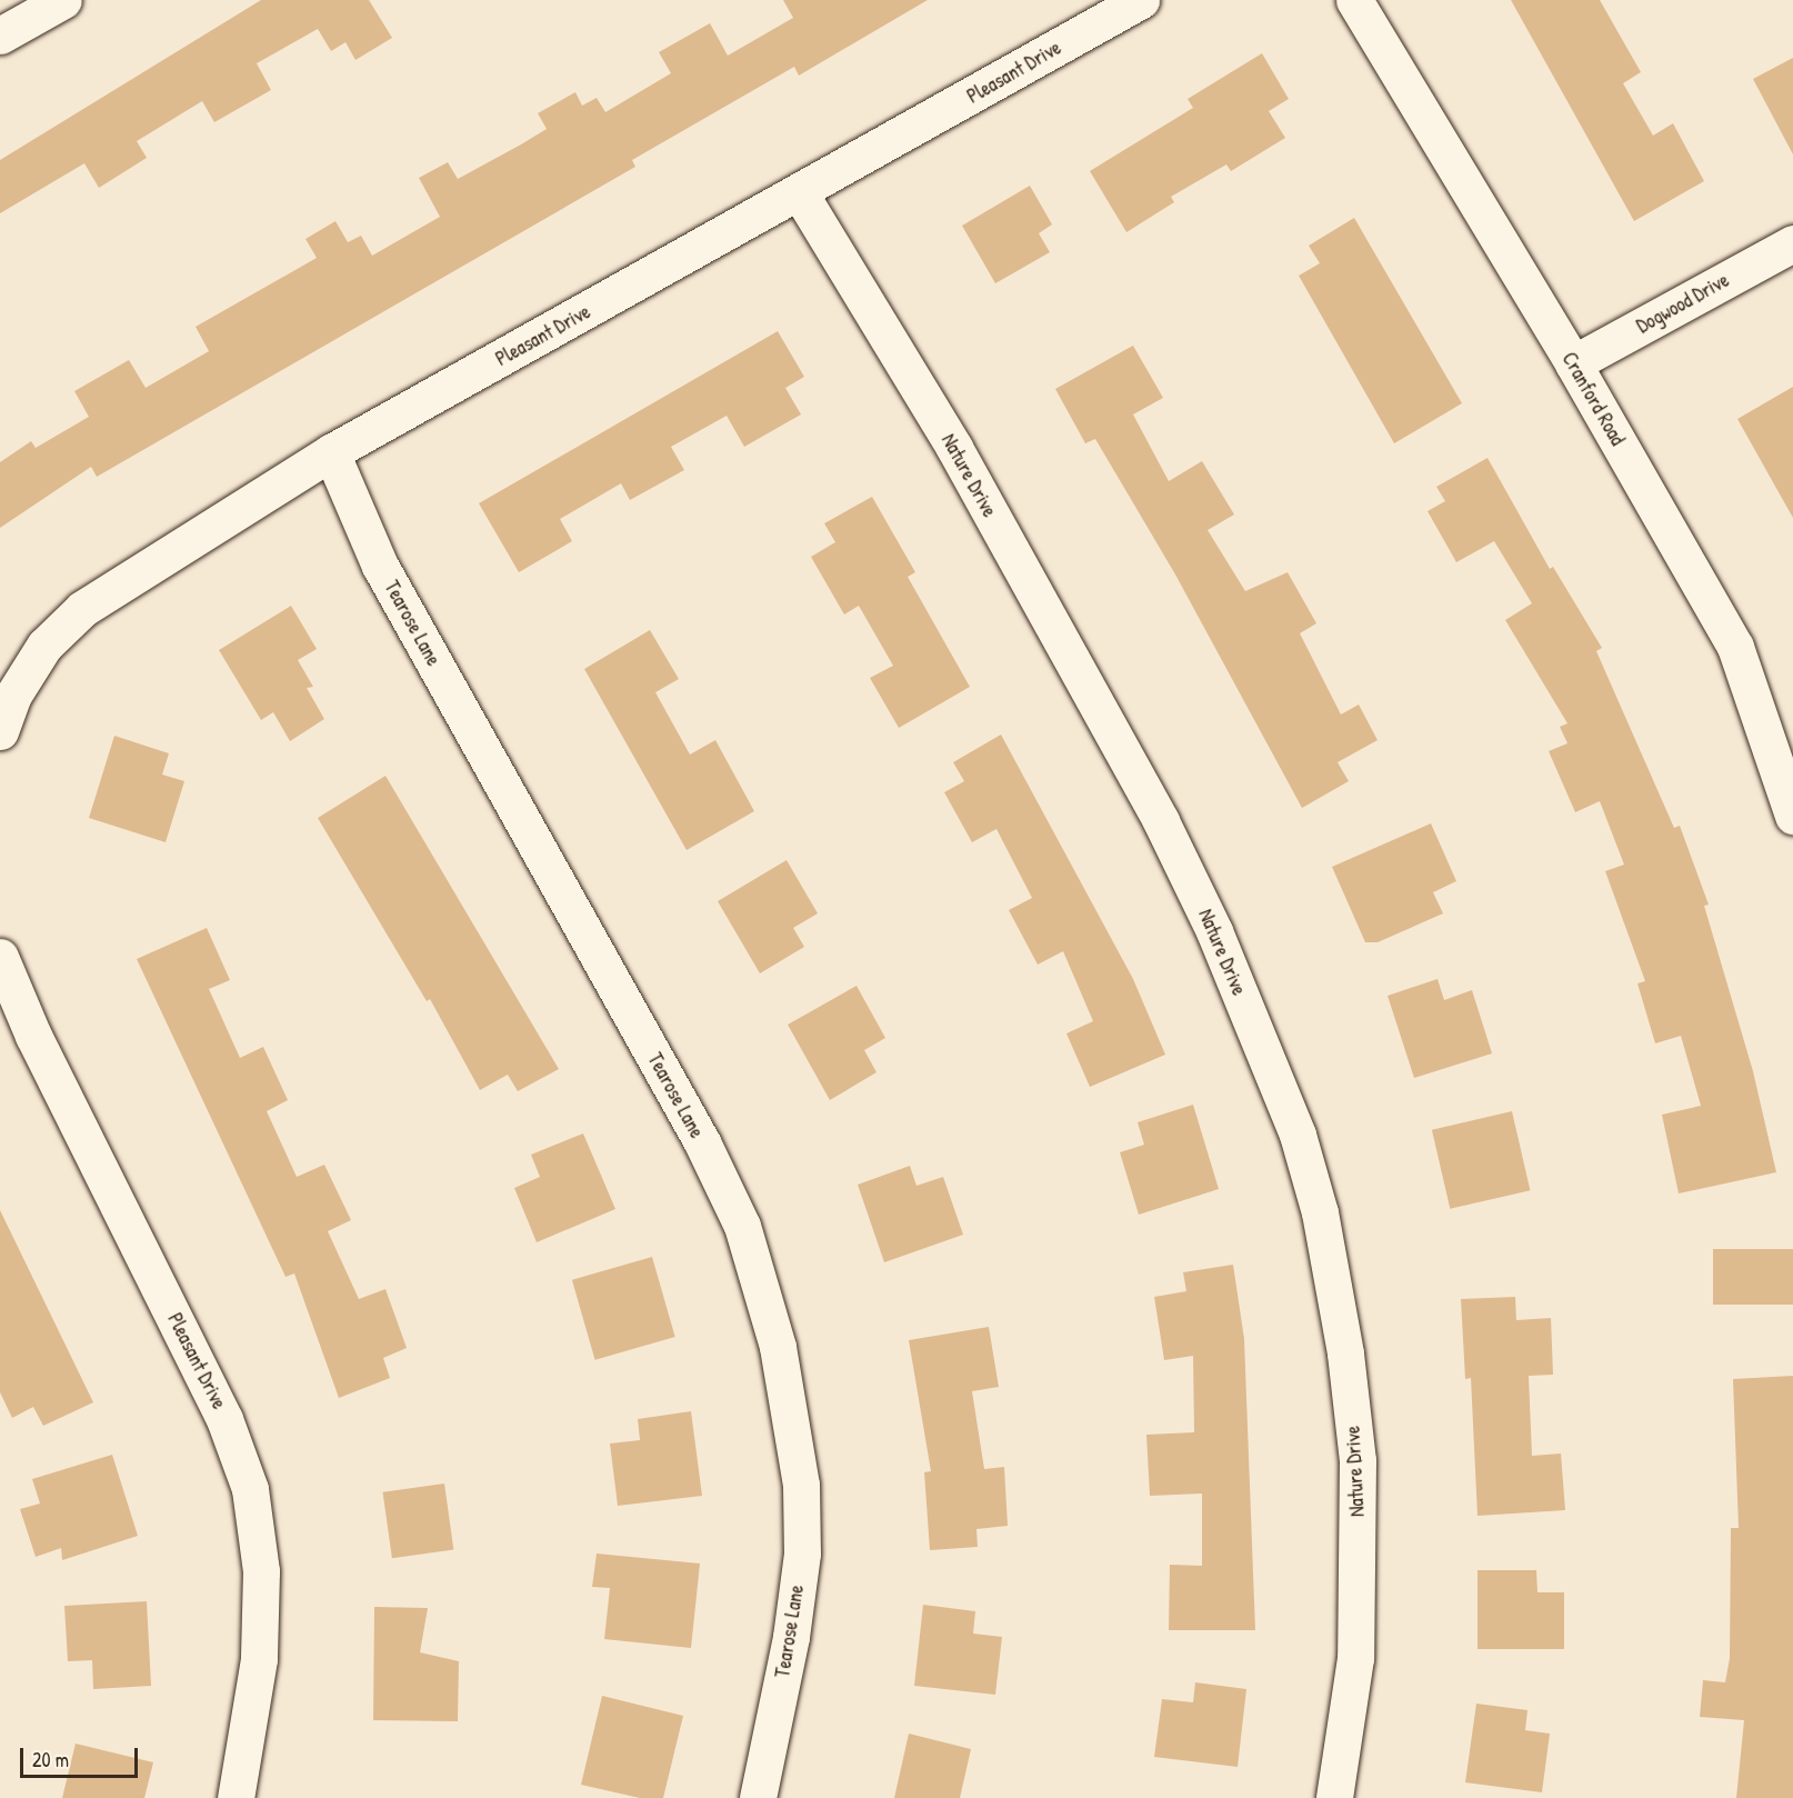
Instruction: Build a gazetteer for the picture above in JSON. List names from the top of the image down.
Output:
{
  "streets": {
    "street": [
      "Pleasant Drive",
      "Dogwood Drive",
      "Cranford Road",
      "Nature Drive",
      "Tearose Lane"
    ]
  },
  "crossings": [
    ["Pleasant Drive", "Nature Drive"],
    ["Pleasant Drive", "Tearose Lane"],
    ["Dogwood Drive", "Cranford Road"]
  ],
  "scale_bar": "20 m"
}
